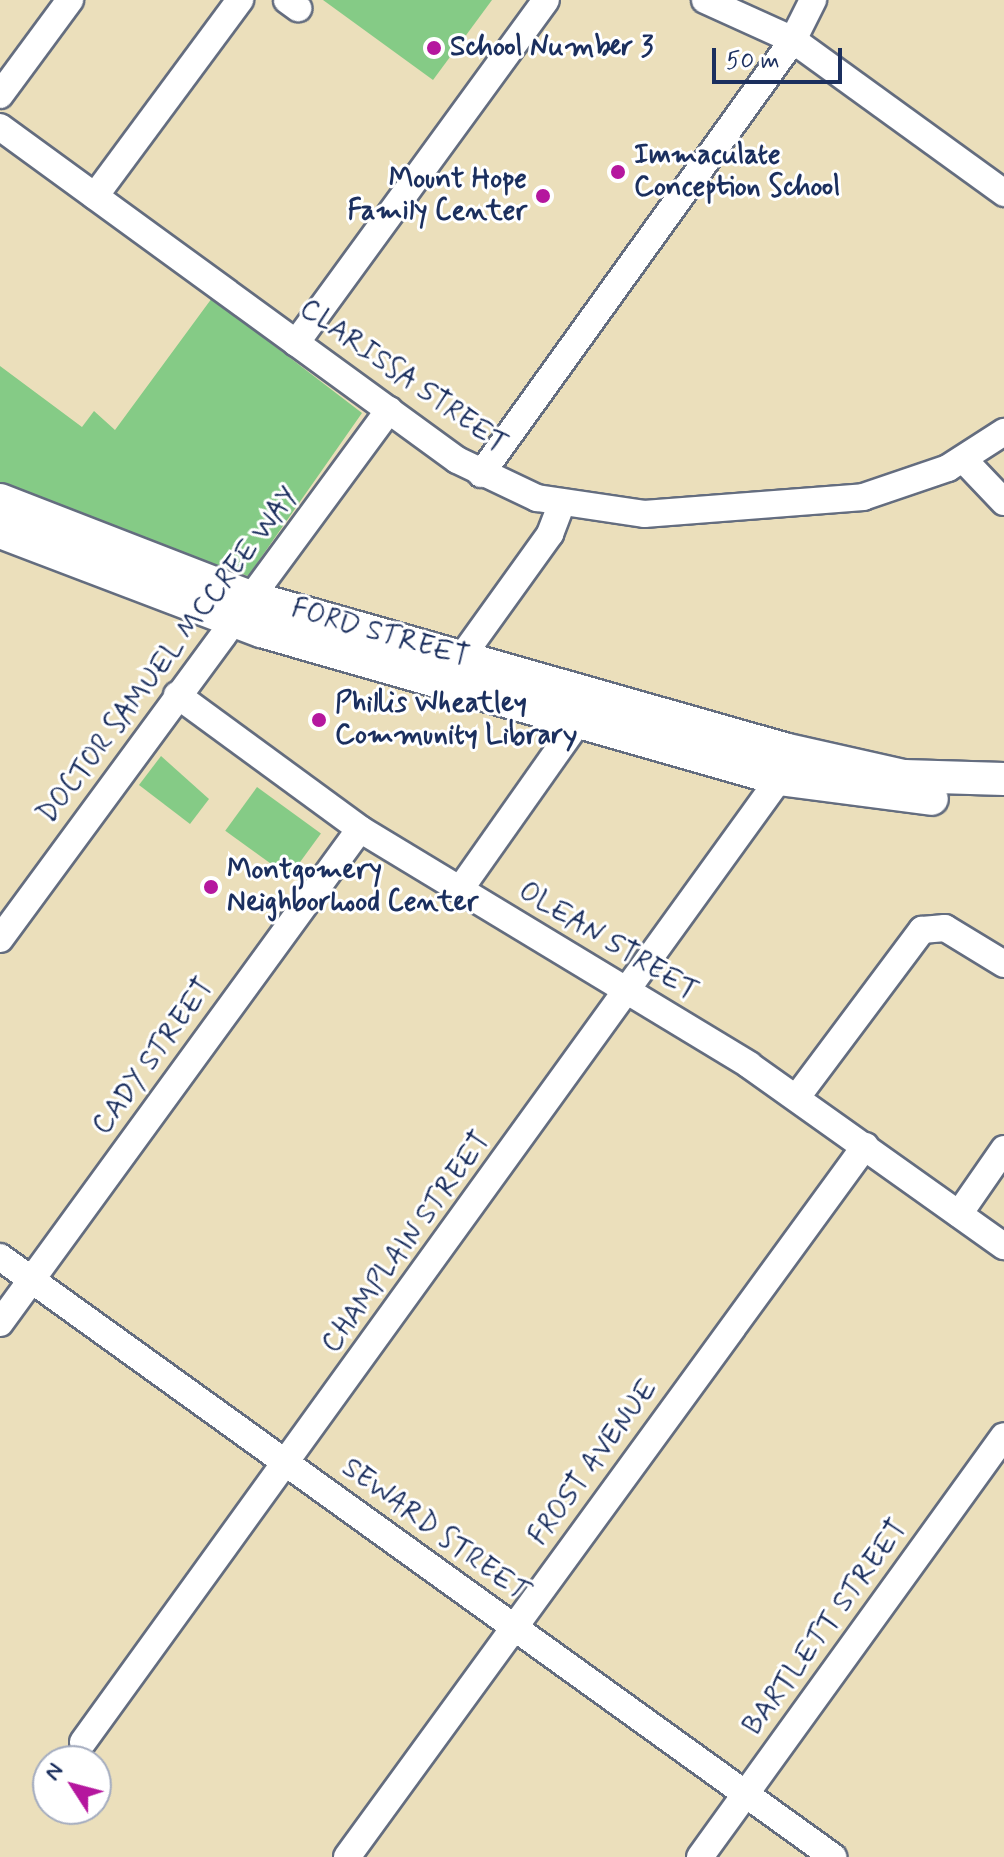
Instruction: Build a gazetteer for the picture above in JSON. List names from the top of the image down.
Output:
{
  "streets": {
    "main road": ["FORD STREET"],
    "street": [
      "CLARISSA STREET",
      "DOCTOR SAMUEL MCCREE WAY",
      "OLEAN STREET",
      "CADY STREET",
      "CHAMPLAIN STREET",
      "FROST AVENUE",
      "SEWARD STREET",
      "BARTLETT STREET"
    ]
  },
  "crossings": [
    ["CLARISSA STREET", "DOCTOR SAMUEL MCCREE WAY"],
    ["FORD STREET", "DOCTOR SAMUEL MCCREE WAY"],
    ["FORD STREET", "CHAMPLAIN STREET"],
    ["DOCTOR SAMUEL MCCREE WAY", "OLEAN STREET"],
    ["OLEAN STREET", "CADY STREET"],
    ["OLEAN STREET", "CHAMPLAIN STREET"],
    ["OLEAN STREET", "FROST AVENUE"],
    ["CADY STREET", "SEWARD STREET"],
    ["CHAMPLAIN STREET", "SEWARD STREET"],
    ["FROST AVENUE", "SEWARD STREET"],
    ["SEWARD STREET", "BARTLETT STREET"]
  ],
  "places": [
    "School Number 3",
    "Immaculate Conception School",
    "Mount Hope Family Center",
    "Phillis Wheatley Community Library",
    "Montgomery Neighborhood Center"
  ],
  "scale_bar": "50 m",
  "north": "top left"
}
